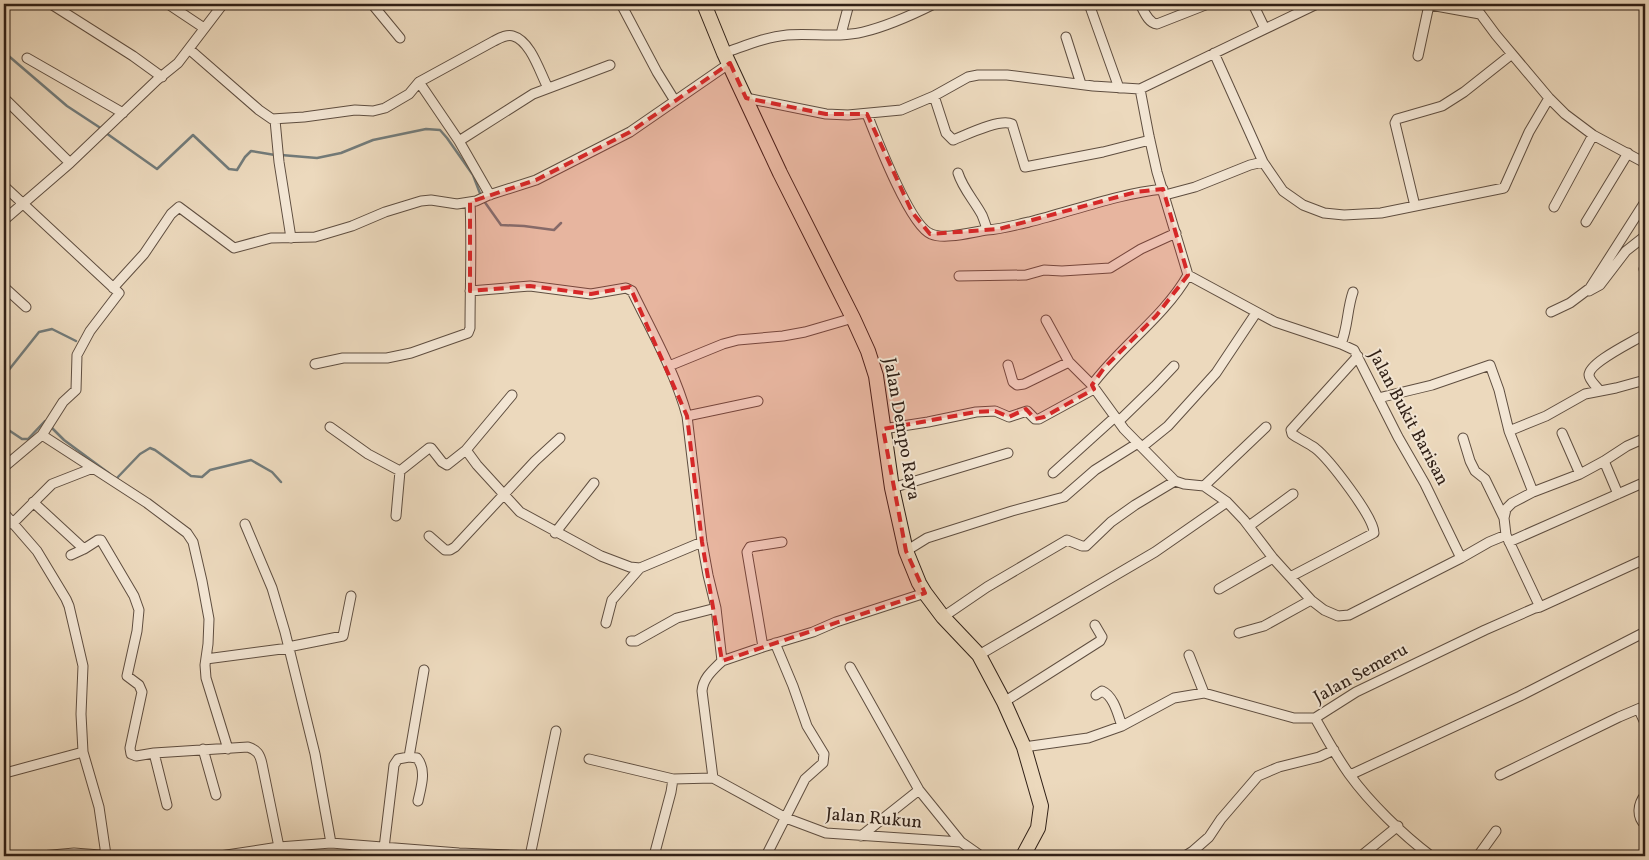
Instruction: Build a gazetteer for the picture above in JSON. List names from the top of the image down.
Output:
{
  "streets": {
    "main road": ["Jalan Dempo Raya"],
    "street": ["Jalan Bukit Barisan", "Jalan Semeru", "Jalan Rukun"]
  },
  "crossings": [
    ["Jalan Dempo Raya", "Jalan Semeru"]
  ]
}
